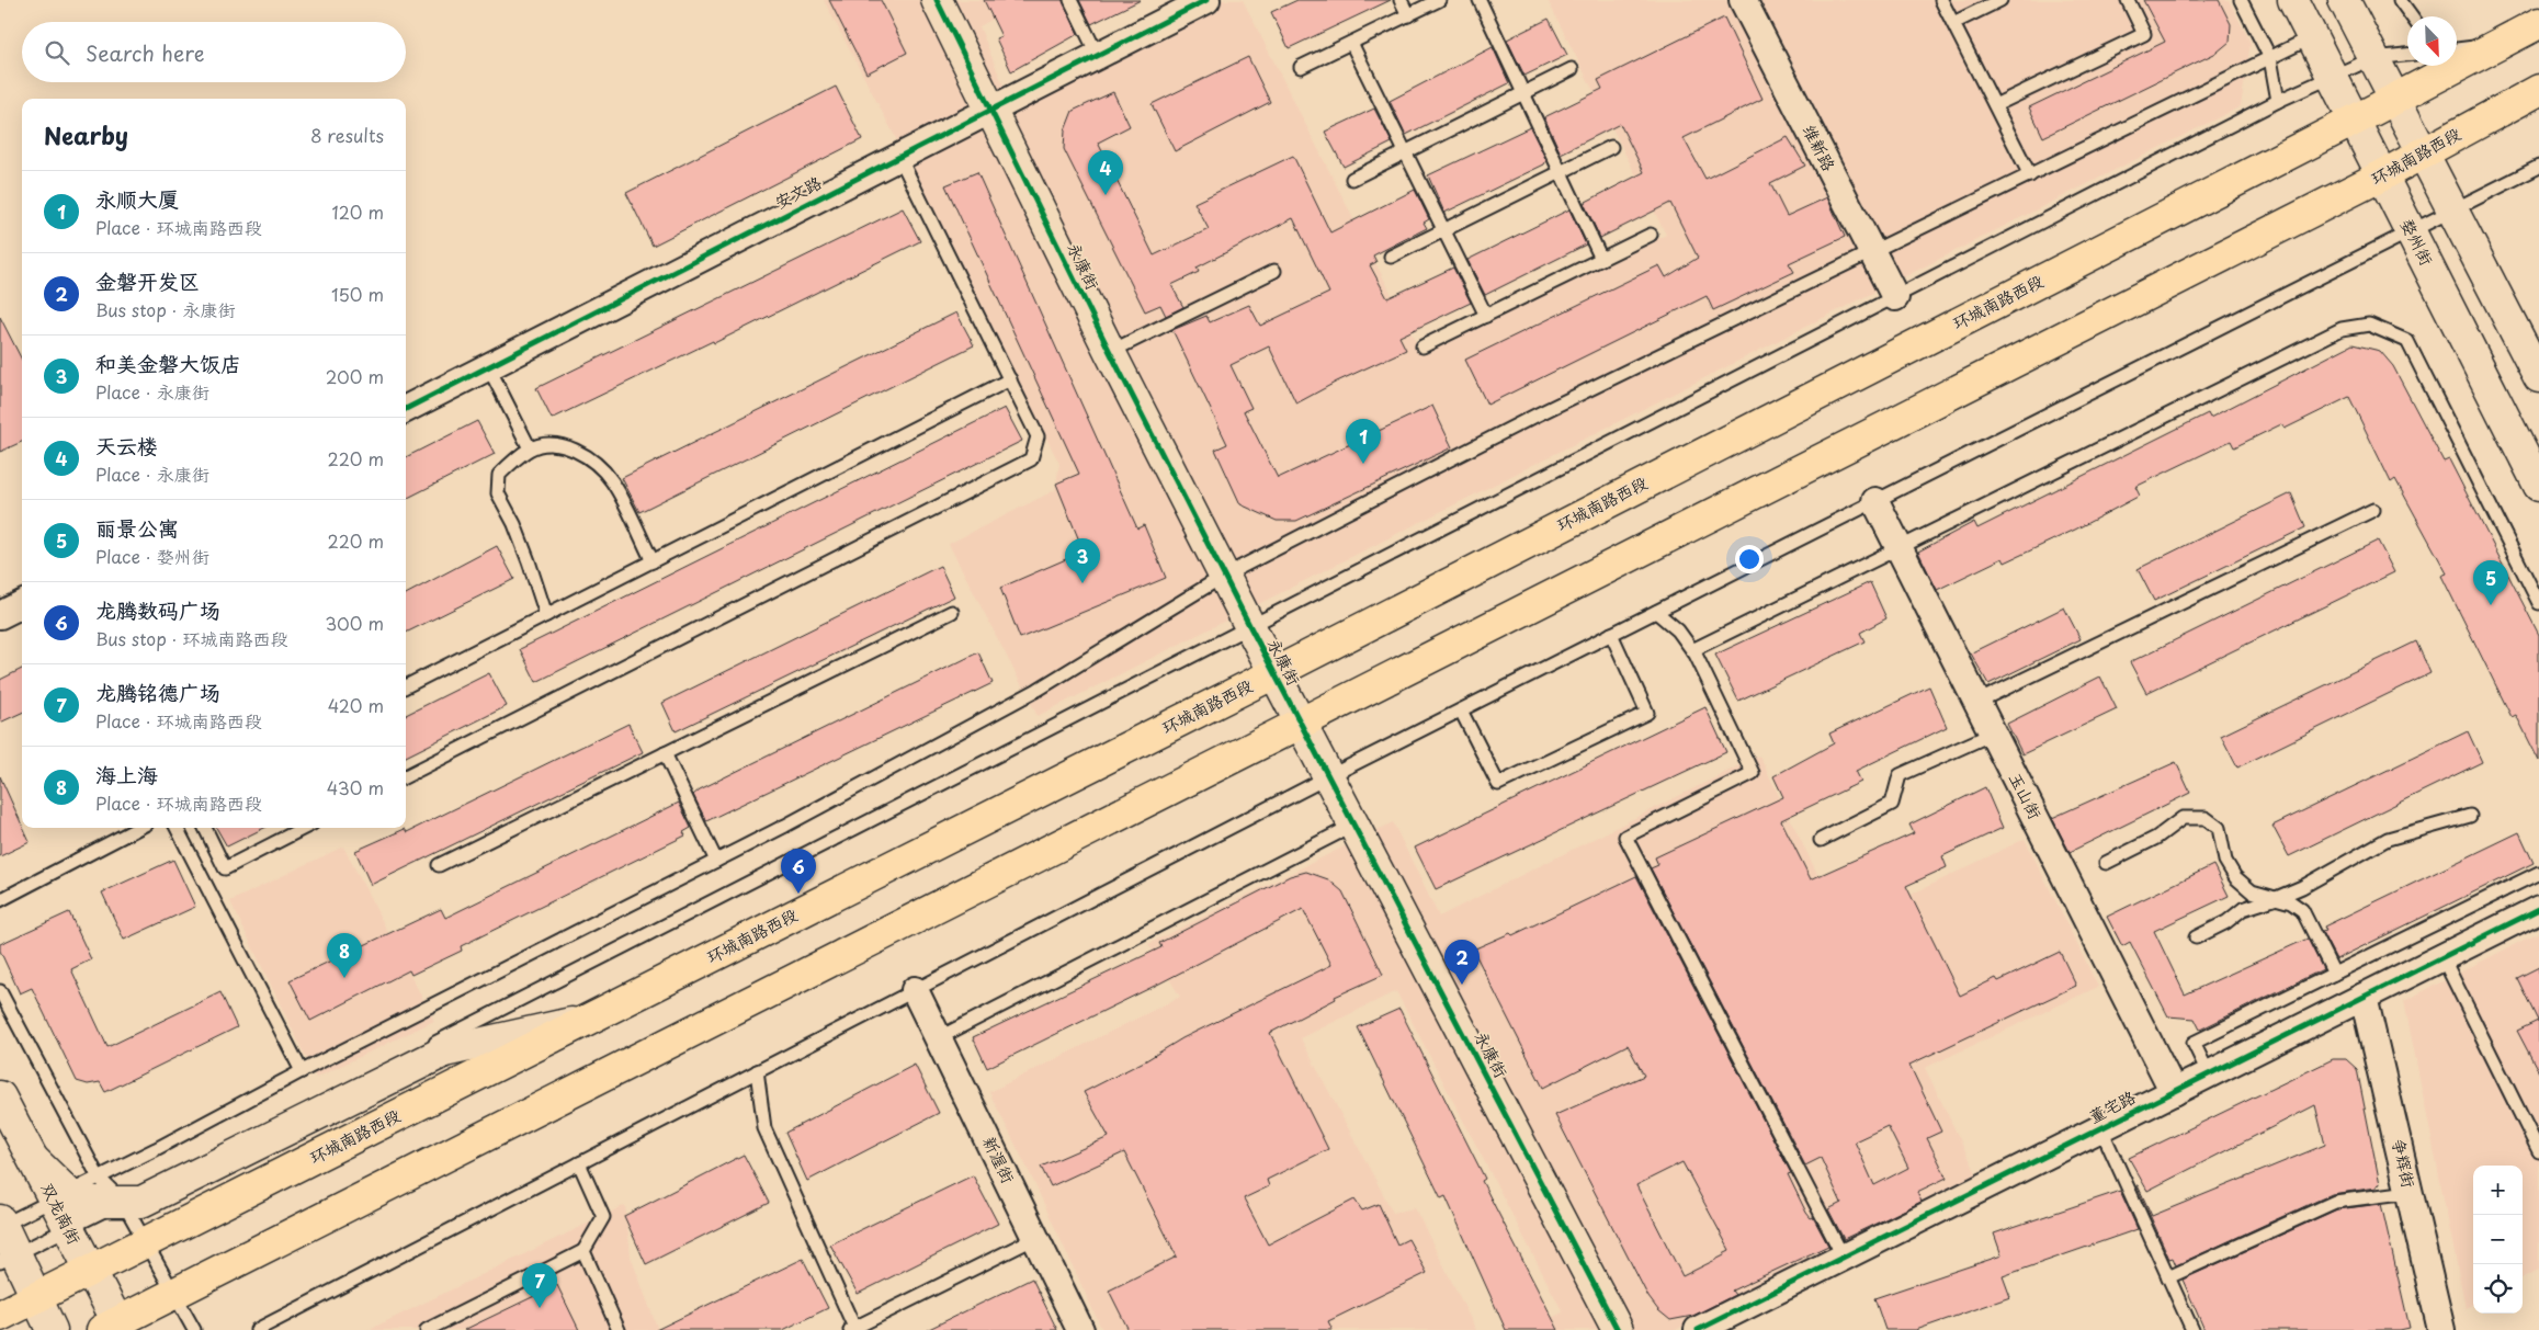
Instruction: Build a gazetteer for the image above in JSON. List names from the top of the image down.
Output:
{
  "streets": {
    "main road": [
      "环城南路西段",
      "婺州街",
      "永康街",
      "双龙南街"
    ],
    "street": [
      "维新路",
      "安文路",
      "玉山街",
      "董宅路",
      "新渥街",
      "争辉街"
    ]
  },
  "crossings": [
    ["环城南路西段", "婺州街"],
    ["环城南路西段", "永康街"],
    ["环城南路西段", "双龙南街"],
    ["安文路", "永康街"],
    ["玉山街", "董宅路"],
    ["董宅路", "争辉街"]
  ],
  "north": "bottom right",
  "page": {
    "search": "Search here",
    "heading": ["Nearby", "8 results"],
    "pins": [
      "4",
      "1",
      "3",
      "5",
      "6",
      "8",
      "2",
      "7"
    ],
    "list": [
      {
        "mark": "1",
        "name": "永顺大厦",
        "note": "Place · 环城南路西段",
        "value": "120 m"
      },
      {
        "mark": "2",
        "name": "金磐开发区",
        "note": "Bus stop · 永康街",
        "value": "150 m"
      },
      {
        "mark": "3",
        "name": "和美金磐大饭店",
        "note": "Place · 永康街",
        "value": "200 m"
      },
      {
        "mark": "4",
        "name": "天云楼",
        "note": "Place · 永康街",
        "value": "220 m"
      },
      {
        "mark": "5",
        "name": "丽景公寓",
        "note": "Place · 婺州街",
        "value": "220 m"
      },
      {
        "mark": "6",
        "name": "龙腾数码广场",
        "note": "Bus stop · 环城南路西段",
        "value": "300 m"
      },
      {
        "mark": "7",
        "name": "龙腾铭德广场",
        "note": "Place · 环城南路西段",
        "value": "420 m"
      },
      {
        "mark": "8",
        "name": "海上海",
        "note": "Place · 环城南路西段",
        "value": "430 m"
      }
    ],
    "map_buttons": ["+", "−"]
  }
}
